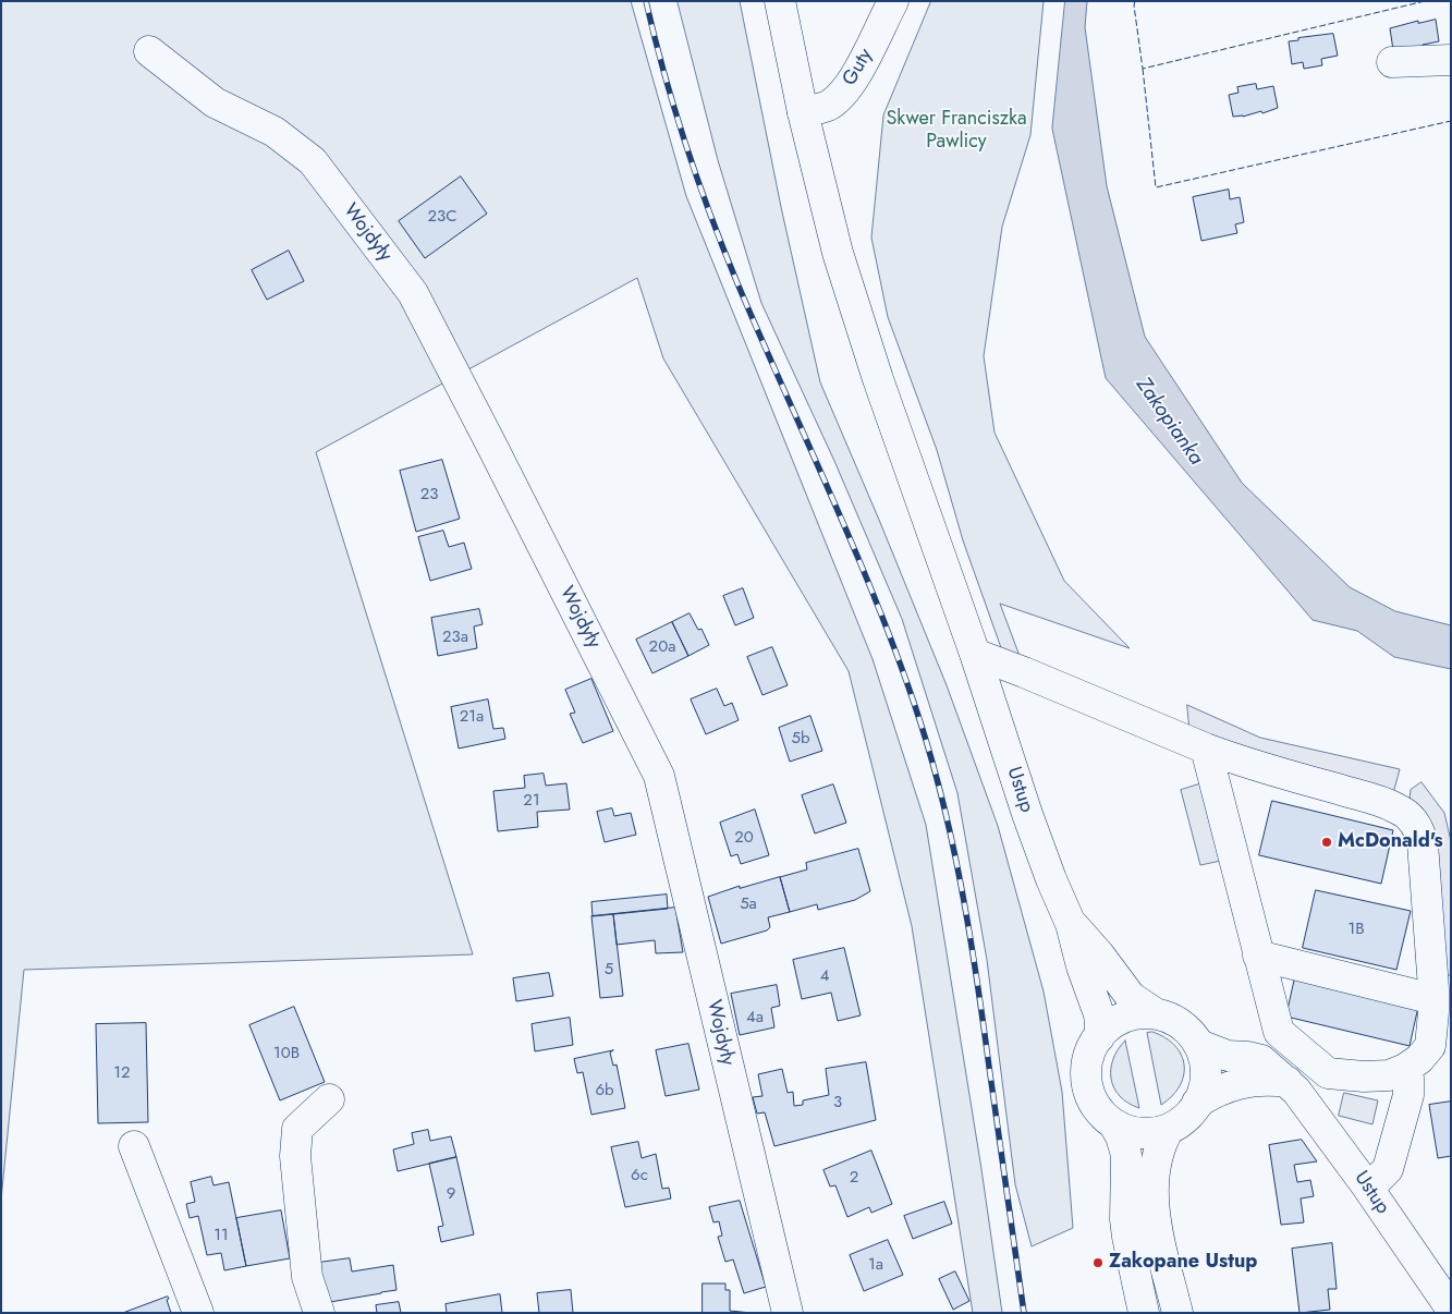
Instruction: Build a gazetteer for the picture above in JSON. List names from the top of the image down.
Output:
{
  "streets": {
    "street": ["Guty", "Wojdyły", "Ustup"]
  },
  "crossings": [
    ["Guty", "Ustup"]
  ],
  "water": ["Zakopianka"],
  "parks": ["Skwer Franciszka Pawlicy"],
  "places": ["McDonald's", "Zakopane Ustup"],
  "house_numbers": [
    "23C",
    "23",
    "23a",
    "20a",
    "21a",
    "5b",
    "21",
    "20",
    "5a",
    "1B",
    "5",
    "4",
    "4a",
    "10B",
    "12",
    "6b",
    "3",
    "6c",
    "2",
    "9",
    "11",
    "1a"
  ]
}
